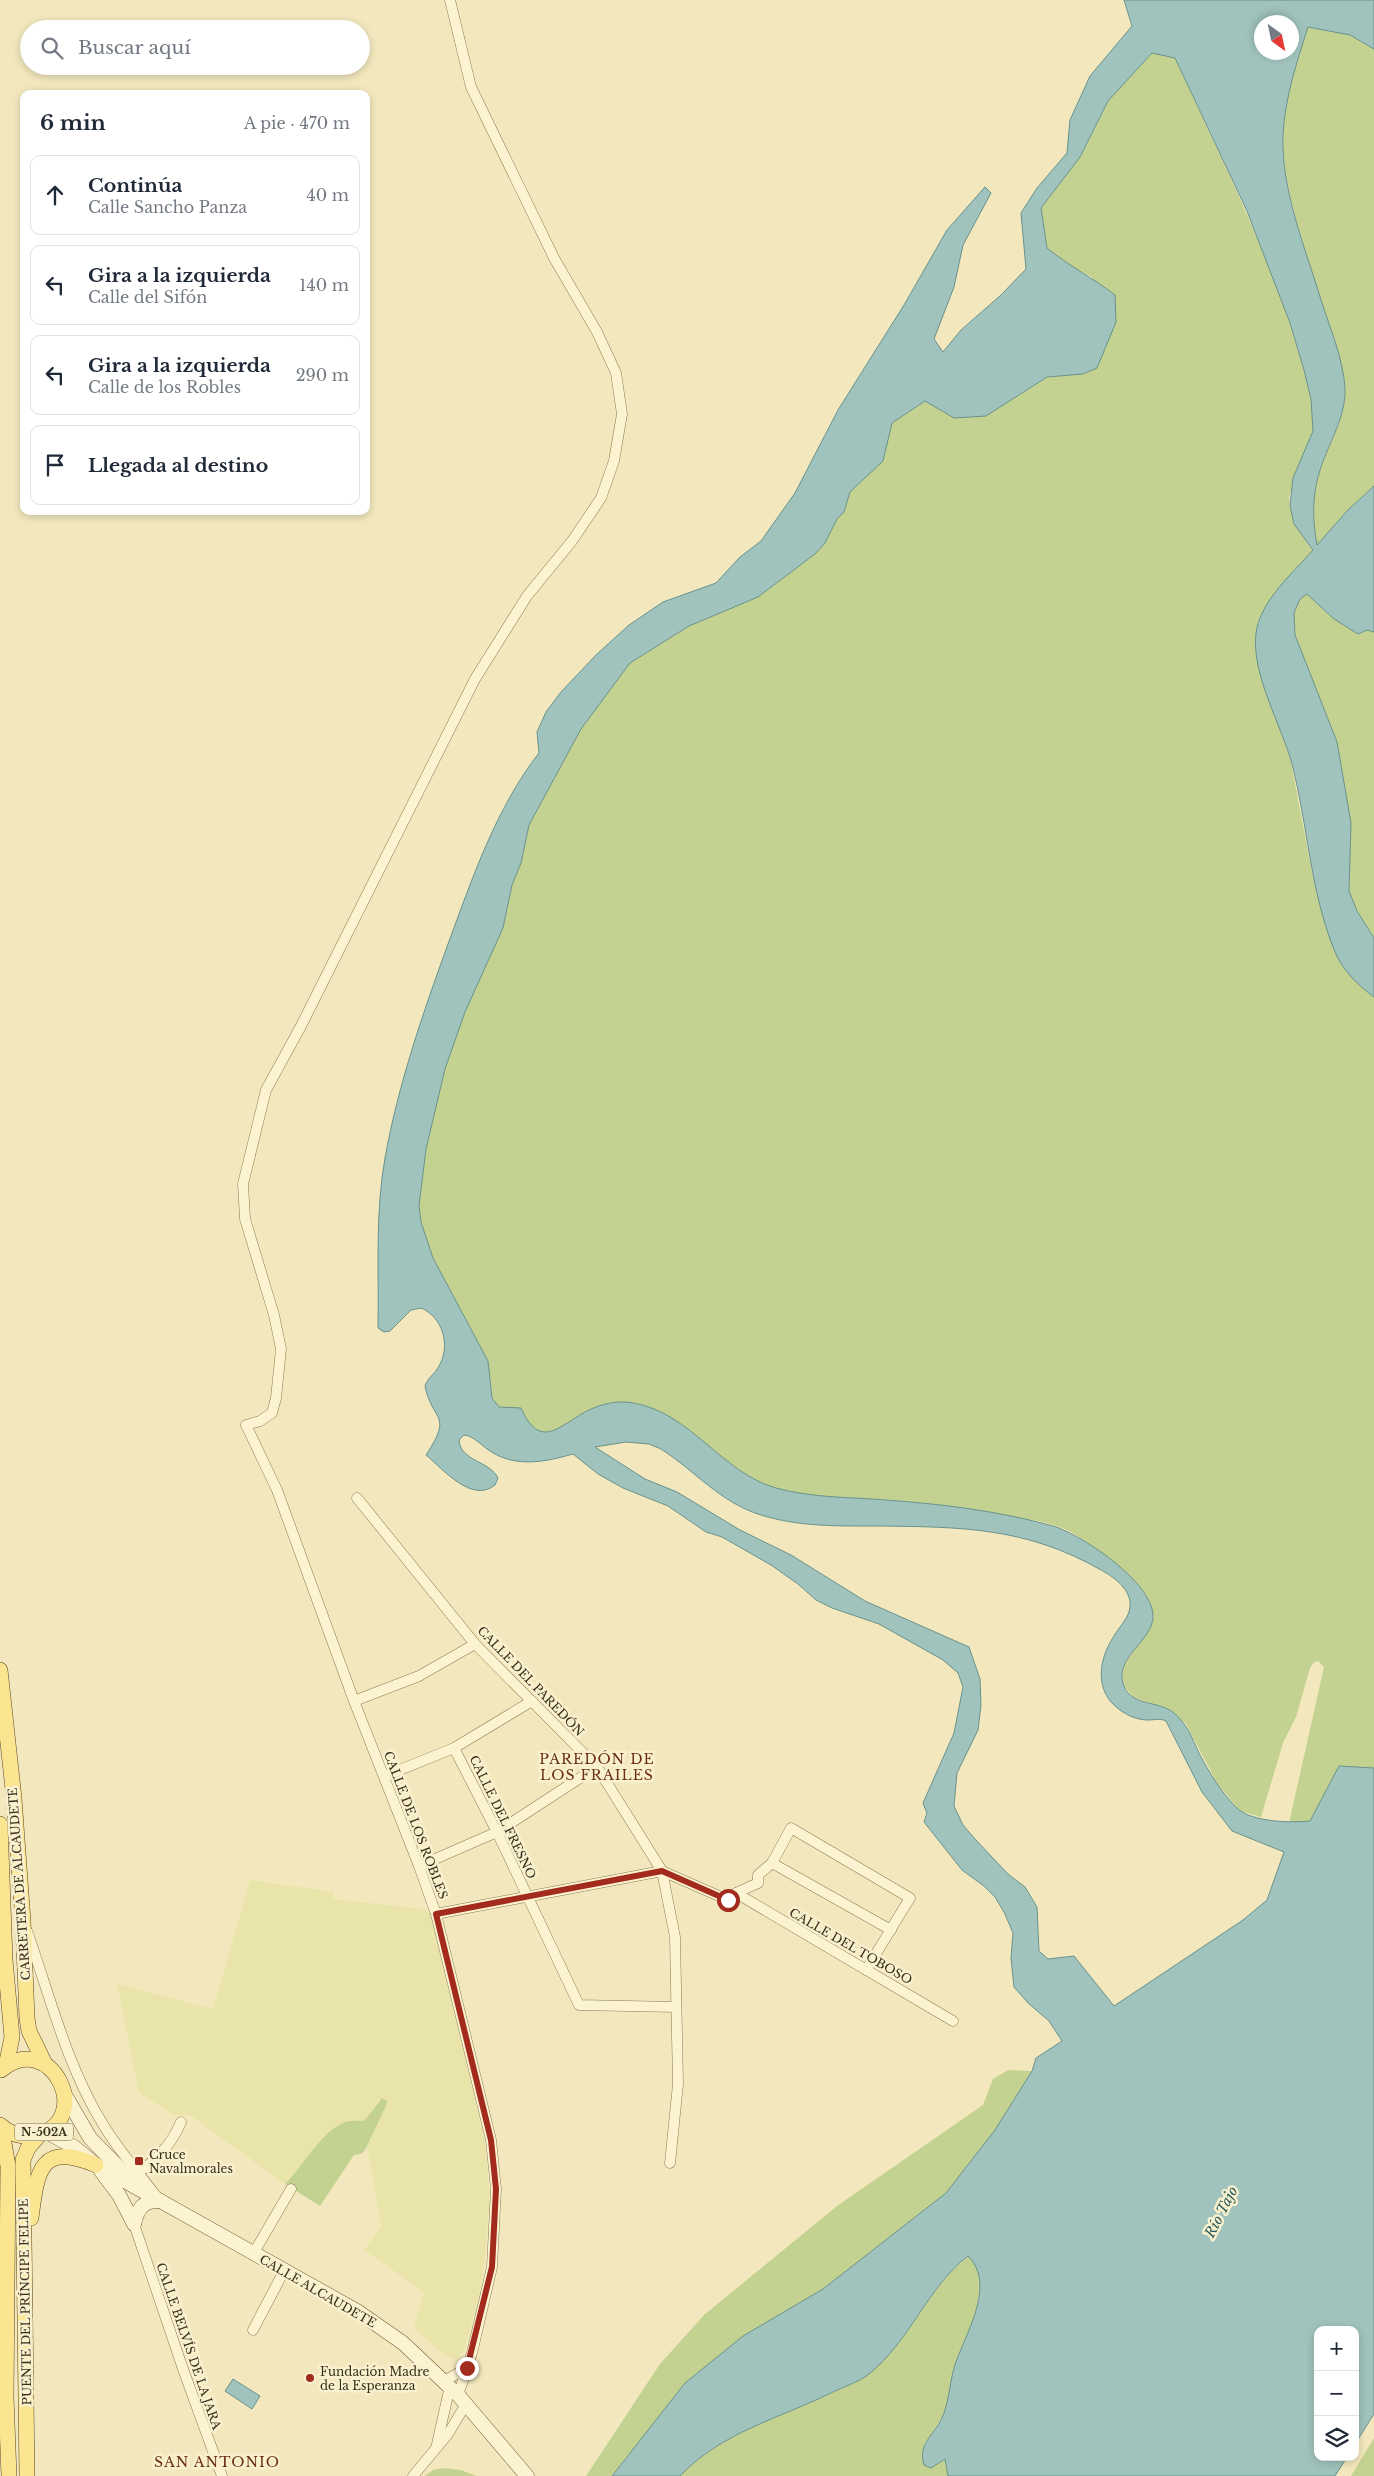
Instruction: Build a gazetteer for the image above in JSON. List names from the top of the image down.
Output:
{
  "streets": {
    "main road": [
      "CARRETERA DE ALCAUDETE",
      "N-502A",
      "CALLE ALCAUDETE",
      "PUENTE DEL PRÍNCIPE FELIPE"
    ],
    "street": [
      "CALLE DEL PAREDÓN",
      "CALLE DEL FRESNO",
      "CALLE DE LOS ROBLES",
      "CALLE DEL TOBOSO",
      "CALLE BELVÍS DE LA JARA"
    ]
  },
  "crossings": [
    ["CALLE DEL PAREDÓN", "CALLE DEL FRESNO"],
    ["CALLE DE LOS ROBLES", "CALLE ALCAUDETE"],
    ["CARRETERA DE ALCAUDETE", "N-502A"],
    ["CARRETERA DE ALCAUDETE", "CALLE ALCAUDETE"],
    ["N-502A", "CALLE ALCAUDETE"],
    ["N-502A", "PUENTE DEL PRÍNCIPE FELIPE"],
    ["CALLE ALCAUDETE", "PUENTE DEL PRÍNCIPE FELIPE"]
  ],
  "districts": ["PAREDÓN DE LOS FRAILES", "SAN ANTONIO"],
  "water": ["Río Tajo"],
  "places": {
    "transit": ["Cruce Navalmorales"],
    "other": ["Fundación Madre de la Esperanza"]
  },
  "north": "bottom right",
  "page": {
    "search": "Buscar aquí",
    "heading": ["6 min", "A pie · 470 m"],
    "list": [
      ["Continúa", "Calle Sancho Panza", "40 m"],
      ["Gira a la izquierda", "Calle del Sifón", "140 m"],
      ["Gira a la izquierda", "Calle de los Robles", "290 m"],
      "Llegada al destino"
    ],
    "map_buttons": ["+", "−"]
  }
}
